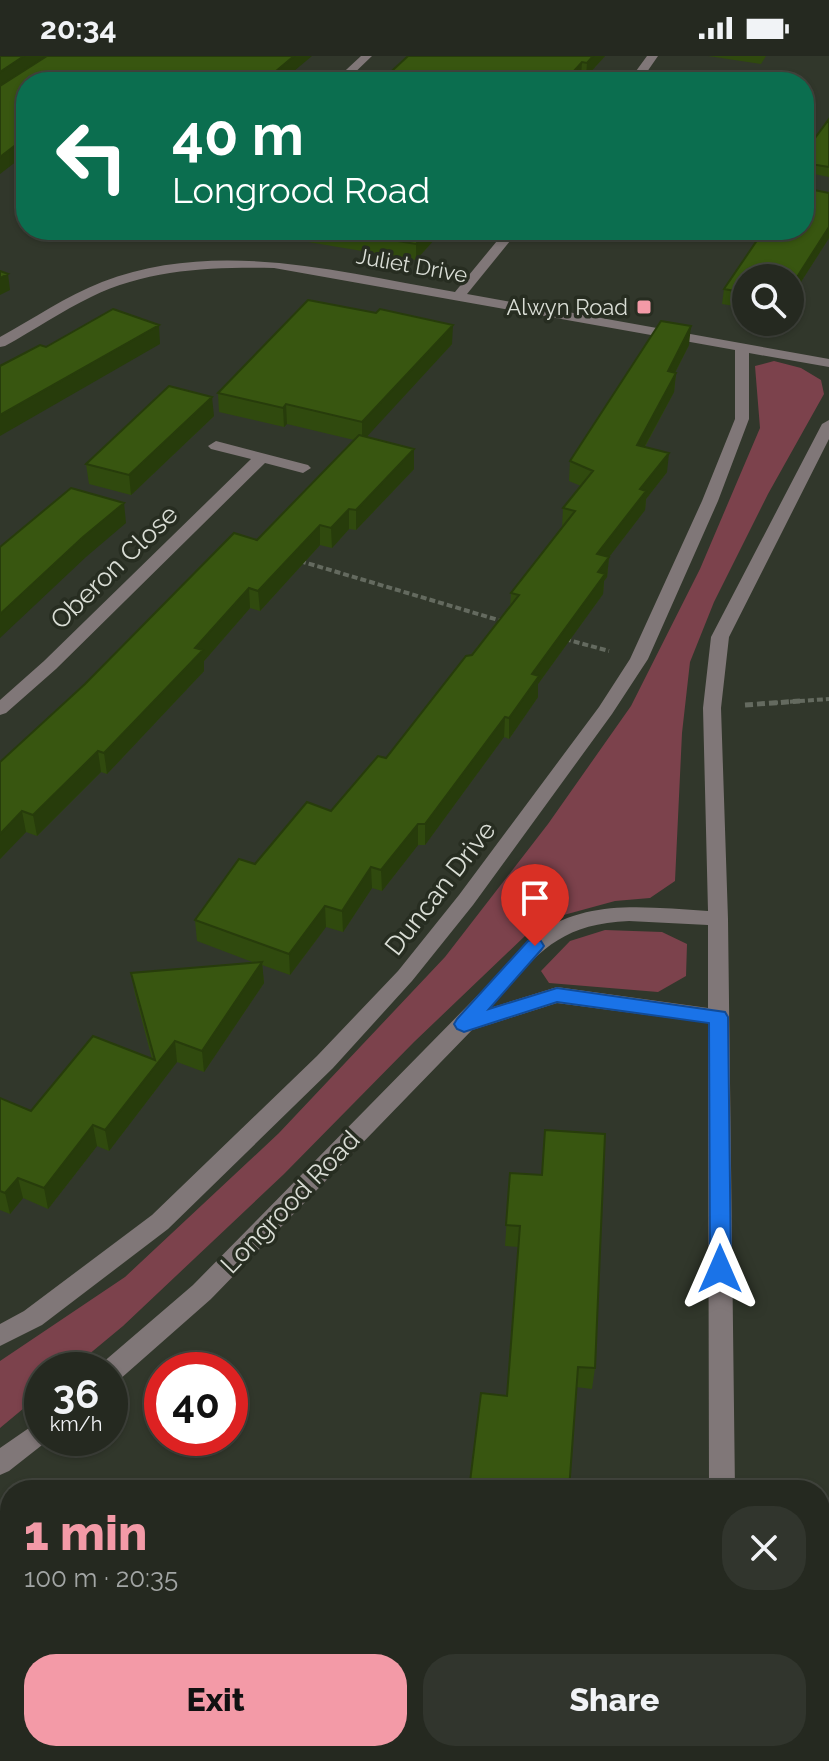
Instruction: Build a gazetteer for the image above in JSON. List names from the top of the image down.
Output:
{
  "streets": {
    "street": [
      "Juliet Drive",
      "Oberon Close",
      "Duncan Drive",
      "Longrood Road"
    ]
  },
  "crossings": [
    ["Juliet Drive", "Duncan Drive"]
  ],
  "places": {
    "transit": ["Alwyn Road"]
  },
  "page": {
    "status": "20:34",
    "turn": ["40 m", "Longrood Road"],
    "speed": "36 km/h",
    "limit": "40",
    "heading": ["1 min", "100 m · 20:35"],
    "buttons": ["Exit", "Share"]
  }
}
